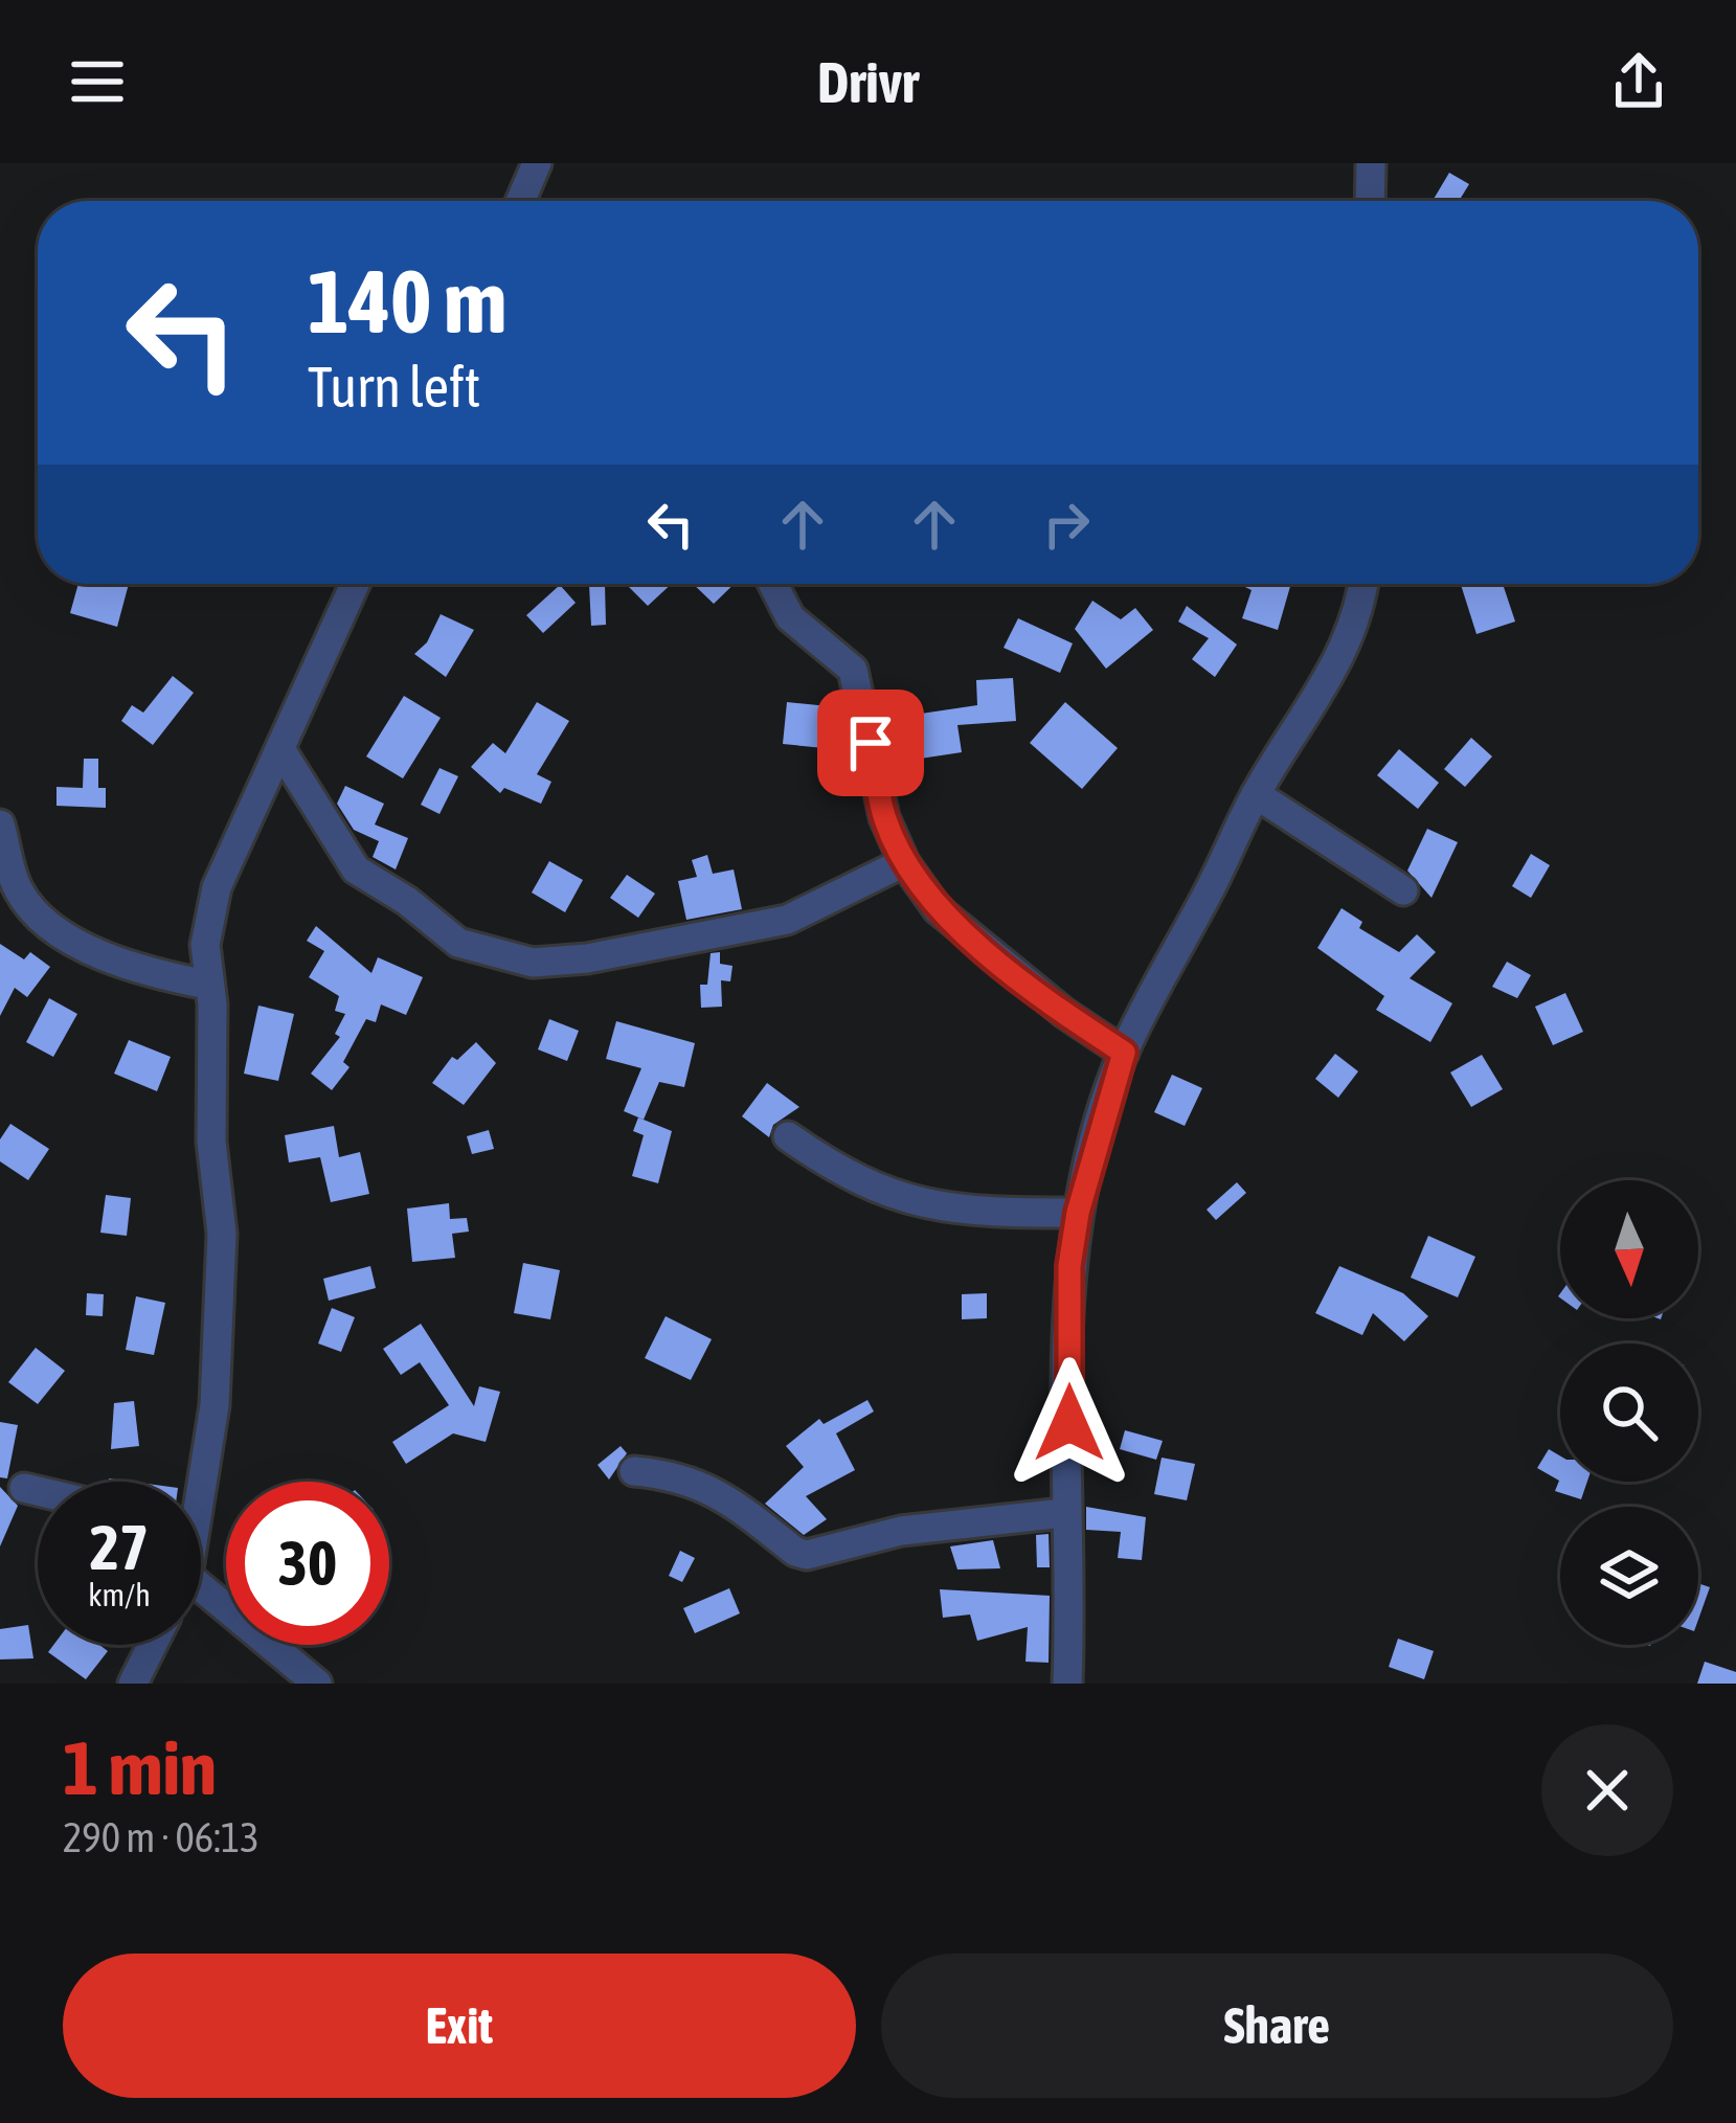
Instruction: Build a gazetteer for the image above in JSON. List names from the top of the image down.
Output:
{
  "north": "bottom",
  "page": {
    "header": "Drivr",
    "turn": ["140 m", "Turn left"],
    "speed": "27 km/h",
    "limit": "30",
    "heading": ["1 min", "290 m · 06:13"],
    "buttons": ["Exit", "Share"]
  }
}
